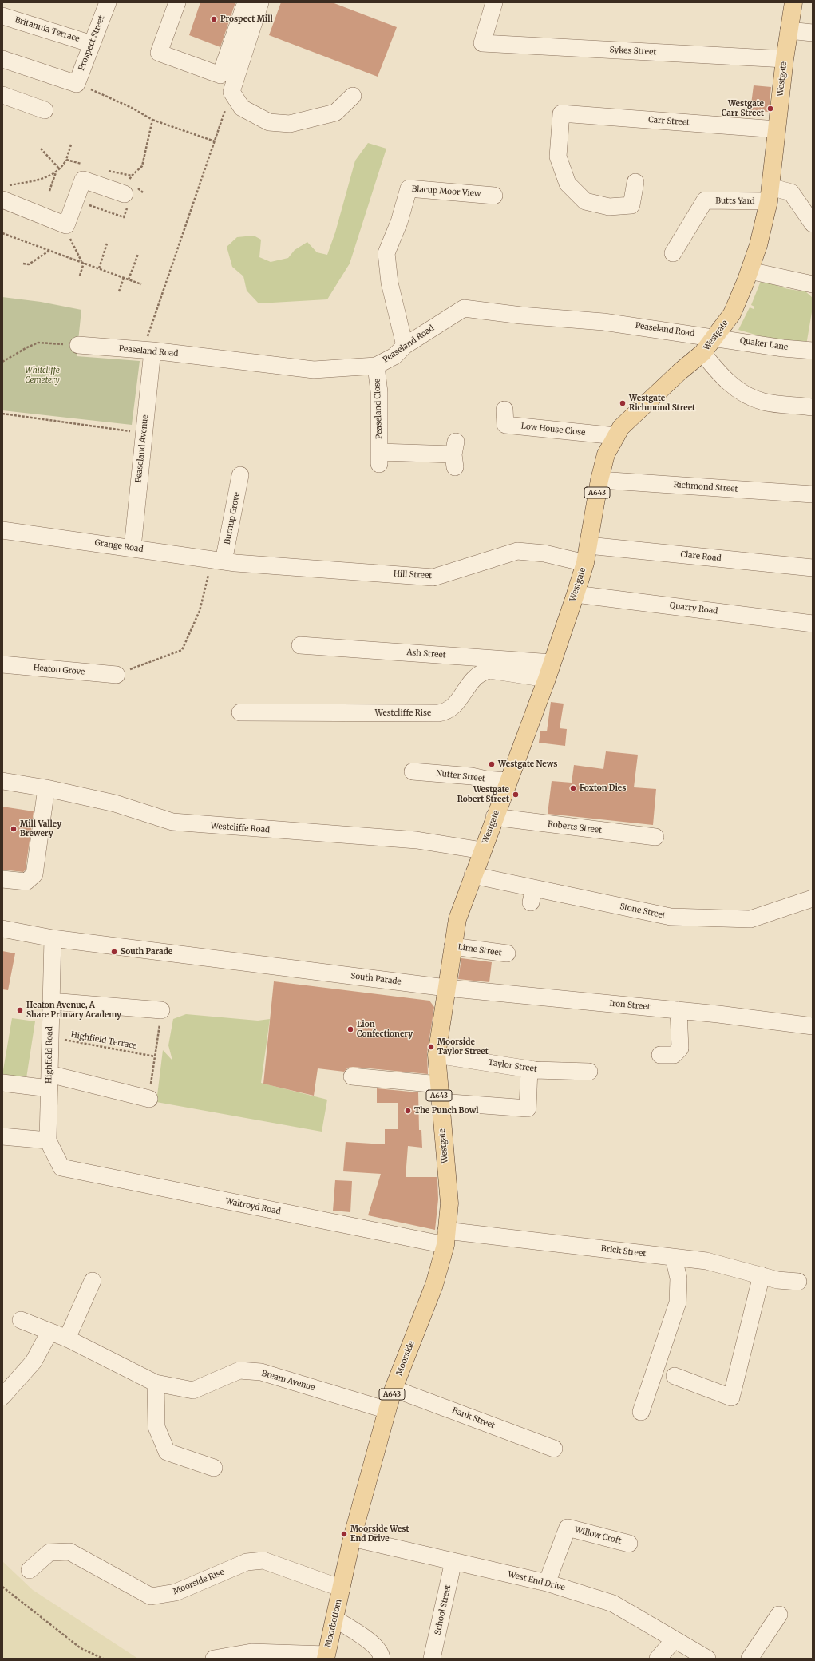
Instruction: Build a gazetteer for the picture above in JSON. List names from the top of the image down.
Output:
{
  "streets": {
    "main road": [
      "Westgate",
      "A643",
      "Moorside",
      "Moorbottom"
    ],
    "street": [
      "Britannia Terrace",
      "Prospect Street",
      "Sykes Street",
      "Carr Street",
      "Blacup Moor View",
      "Butts Yard",
      "Peaseland Road",
      "Quaker Lane",
      "Peaseland Close",
      "Low House Close",
      "Peaseland Avenue",
      "Richmond Street",
      "Burnup Grove",
      "Grange Road",
      "Clare Road",
      "Hill Street",
      "Quarry Road",
      "Ash Street",
      "Heaton Grove",
      "Westcliffe Rise",
      "Nutter Street",
      "Roberts Street",
      "Westcliffe Road",
      "Stone Street",
      "Lime Street",
      "South Parade",
      "Iron Street",
      "Highfield Road",
      "Taylor Street",
      "Waltroyd Road",
      "Brick Street",
      "Bream Avenue",
      "Bank Street",
      "Willow Croft",
      "West End Drive",
      "Moorside Rise",
      "School Street"
    ],
    "path": ["Highfield Terrace"]
  },
  "crossings": [
    ["Britannia Terrace", "Prospect Street"],
    ["Sykes Street", "Westgate"],
    ["Westgate", "Carr Street"],
    ["Westgate", "Butts Yard"],
    ["Westgate", "Peaseland Road"],
    ["Westgate", "Quaker Lane"],
    ["Westgate", "Low House Close"],
    ["Westgate", "Richmond Street"],
    ["Westgate", "Clare Road"],
    ["Westgate", "Hill Street"],
    ["Westgate", "Quarry Road"],
    ["Westgate", "Ash Street"],
    ["Westgate", "Westcliffe Rise"],
    ["Westgate", "Nutter Street"],
    ["Westgate", "Roberts Street"],
    ["Westgate", "Westcliffe Road"],
    ["Westgate", "Stone Street"],
    ["Westgate", "Lime Street"],
    ["Westgate", "South Parade"],
    ["Westgate", "Iron Street"],
    ["Westgate", "Taylor Street"],
    ["Westgate", "Moorside"],
    ["Blacup Moor View", "Peaseland Road"],
    ["Peaseland Road", "Quaker Lane"],
    ["Peaseland Road", "Peaseland Close"],
    ["Peaseland Road", "Peaseland Avenue"],
    ["Peaseland Avenue", "Grange Road"],
    ["Burnup Grove", "Grange Road"],
    ["Burnup Grove", "Hill Street"],
    ["Grange Road", "Hill Street"],
    ["Ash Street", "Westcliffe Rise"],
    ["South Parade", "Iron Street"],
    ["South Parade", "Highfield Road"],
    ["Highfield Terrace", "Highfield Road"],
    ["Highfield Road", "Waltroyd Road"],
    ["Waltroyd Road", "Brick Street"],
    ["Waltroyd Road", "Moorside"],
    ["Brick Street", "Moorside"],
    ["Moorside", "Bream Avenue"],
    ["Moorside", "Bank Street"],
    ["Moorside", "West End Drive"],
    ["Moorside", "Moorside Rise"],
    ["Moorside", "Moorbottom"],
    ["Willow Croft", "West End Drive"],
    ["West End Drive", "School Street"],
    ["Moorside Rise", "Moorbottom"]
  ],
  "parks": ["Whitcliffe Cemetery"],
  "places": [
    "Prospect Mill",
    "Westgate Carr Street",
    "Westgate Richmond Street",
    "Westgate News",
    "Foxton Dies",
    "Westgate Robert Street",
    "Mill Valley Brewery",
    "South Parade",
    "Heaton Avenue, A Share Primary Academy",
    "Lion Confectionery",
    "Moorside Taylor Street",
    "The Punch Bowl",
    "Moorside West End Drive"
  ]
}
